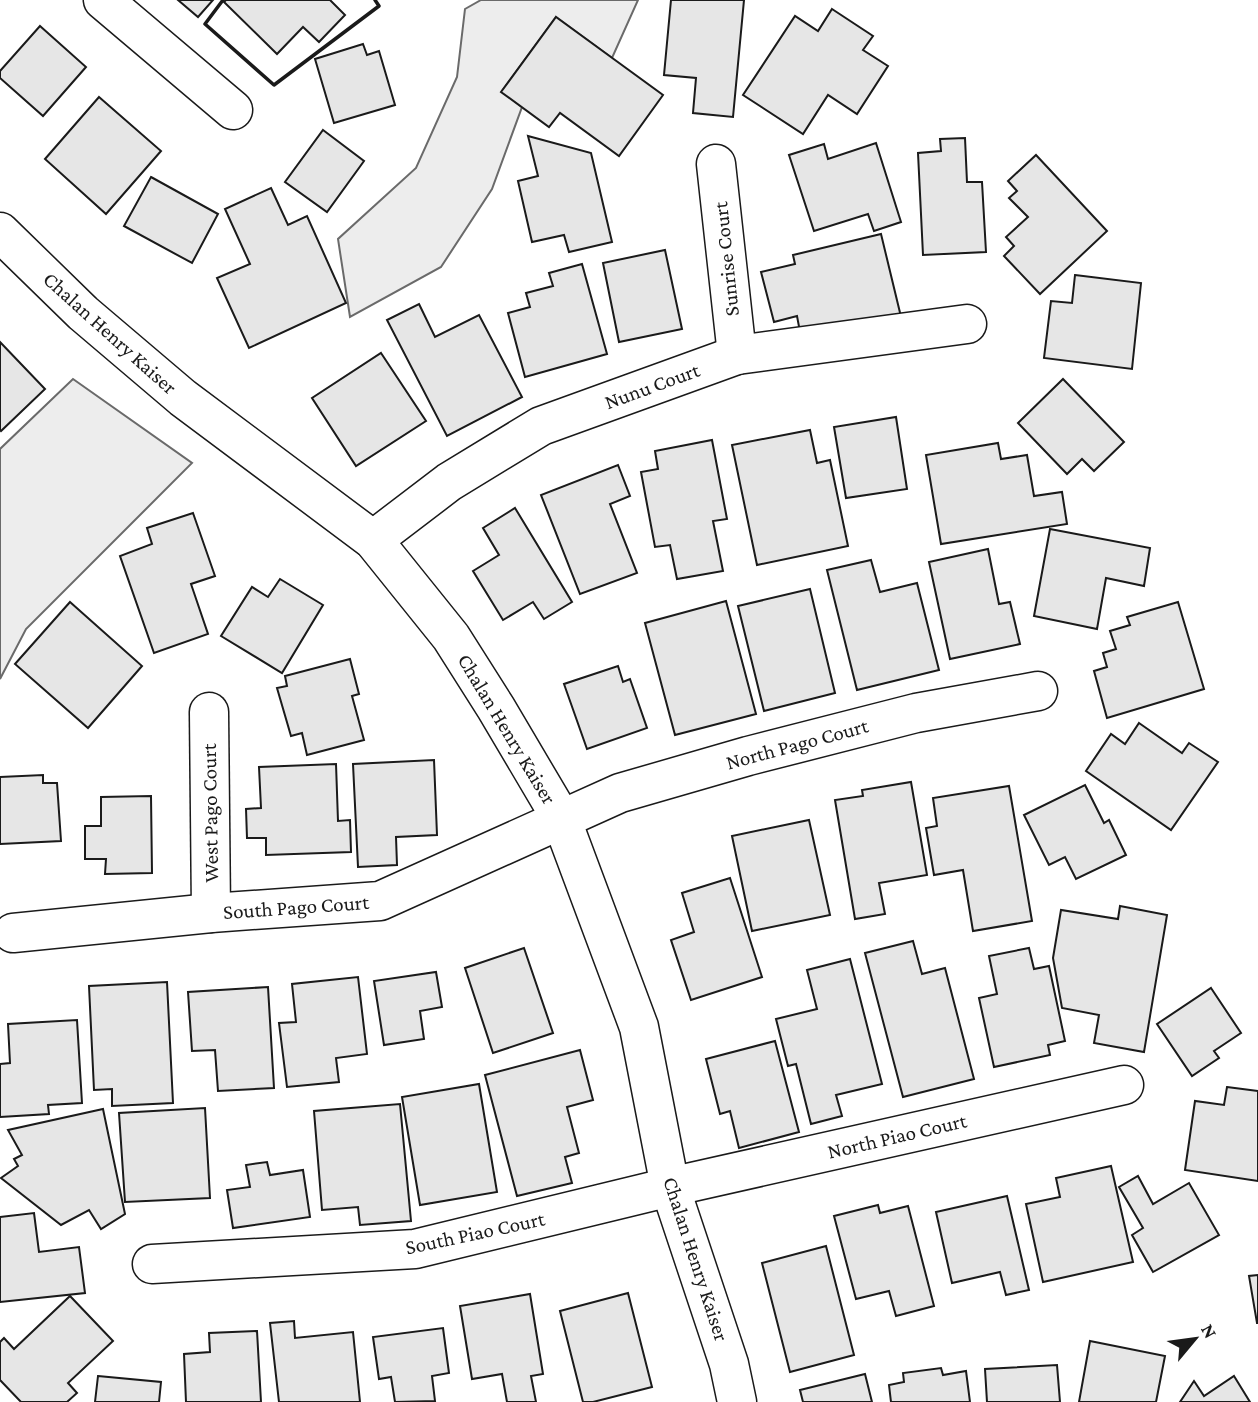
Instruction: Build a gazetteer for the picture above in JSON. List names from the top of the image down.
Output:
{
  "streets": {
    "street": [
      "Sunrise Court",
      "Chalan Henry Kaiser",
      "Nunu Court",
      "North Pago Court",
      "West Pago Court",
      "South Pago Court",
      "North Piao Court",
      "South Piao Court"
    ]
  },
  "crossings": [
    ["Sunrise Court", "Nunu Court"],
    ["Chalan Henry Kaiser", "Nunu Court"],
    ["Chalan Henry Kaiser", "North Pago Court"],
    ["Chalan Henry Kaiser", "South Pago Court"],
    ["Chalan Henry Kaiser", "North Piao Court"],
    ["Chalan Henry Kaiser", "South Piao Court"],
    ["North Pago Court", "South Pago Court"],
    ["West Pago Court", "South Pago Court"],
    ["North Piao Court", "South Piao Court"]
  ],
  "north": "top right"
}
